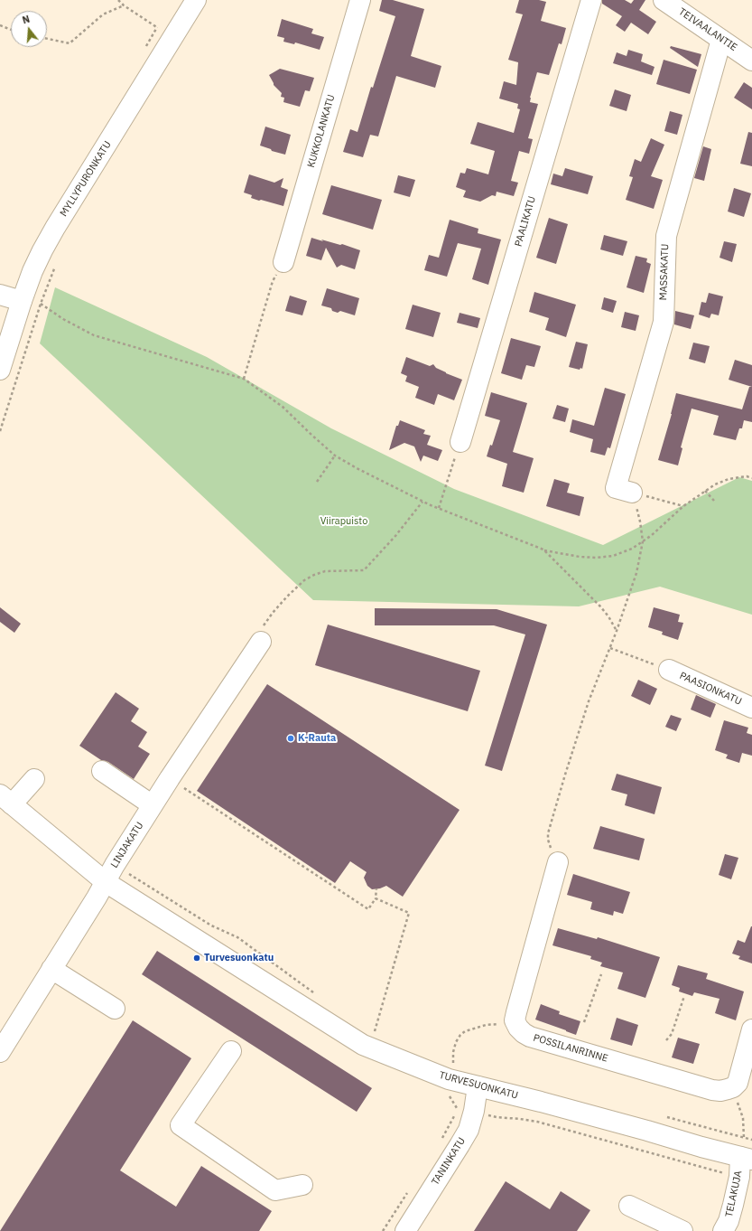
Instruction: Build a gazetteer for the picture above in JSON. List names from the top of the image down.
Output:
{
  "streets": {
    "street": [
      "TEIVAALANTIE",
      "KUKKOLANKATU",
      "MYLLYPURONKATU",
      "PAALIKATU",
      "MASSAKATU",
      "PAASIONKATU",
      "LINJAKATU",
      "POSSILANRINNE",
      "TURVESUONKATU",
      "TANINKATU",
      "TELAKUJA"
    ]
  },
  "crossings": [
    ["TEIVAALANTIE", "MASSAKATU"],
    ["LINJAKATU", "TURVESUONKATU"],
    ["TURVESUONKATU", "TANINKATU"],
    ["TURVESUONKATU", "TELAKUJA"]
  ],
  "parks": ["Viirapuisto"],
  "places": ["K-Rauta", "Turvesuonkatu"],
  "north": "top"
}
